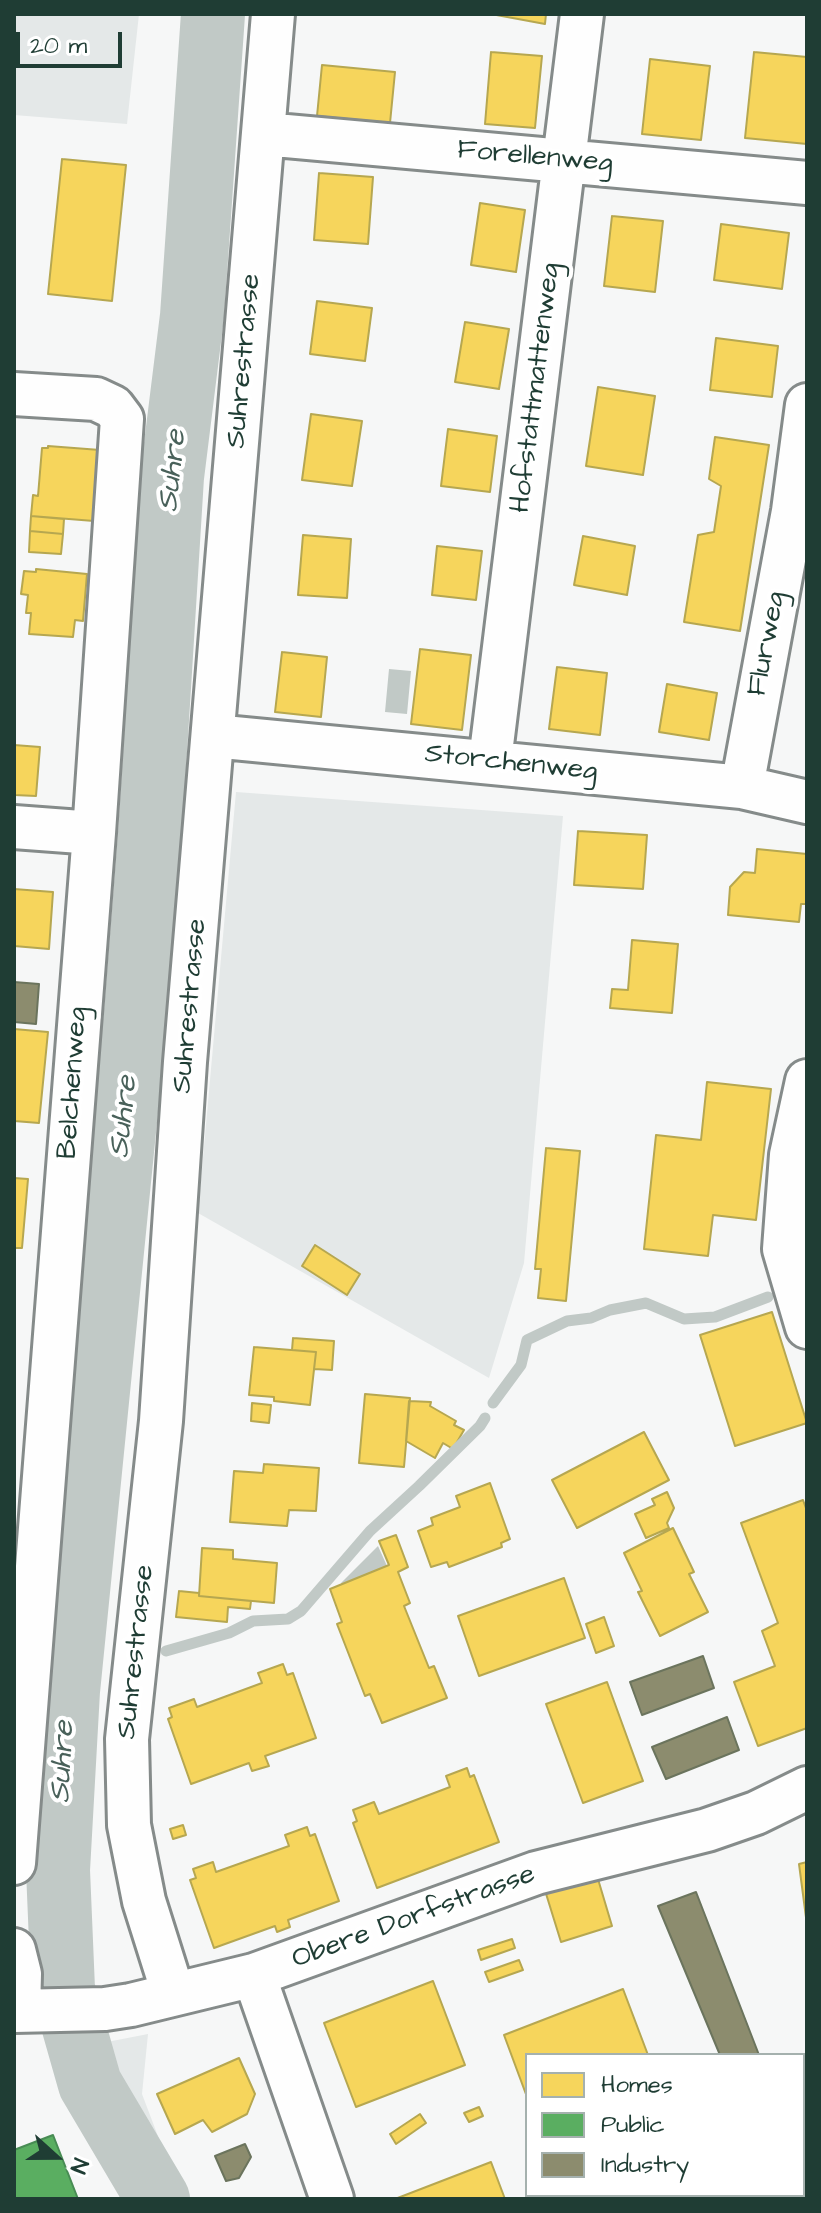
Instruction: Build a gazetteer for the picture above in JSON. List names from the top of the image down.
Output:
{
  "streets": {
    "street": [
      "Forellenweg",
      "Suhrestrasse",
      "Hofstattmattenweg",
      "Flurweg",
      "Storchenweg",
      "Belchenweg",
      "Obere Dorfstrasse"
    ]
  },
  "crossings": [
    ["Forellenweg", "Suhrestrasse"],
    ["Forellenweg", "Hofstattmattenweg"],
    ["Suhrestrasse", "Storchenweg"],
    ["Suhrestrasse", "Obere Dorfstrasse"],
    ["Hofstattmattenweg", "Storchenweg"],
    ["Flurweg", "Storchenweg"]
  ],
  "water": ["Suhre"],
  "legend": ["Homes", "Public", "Industry"],
  "scale_bar": "20 m",
  "north": "right"
}
